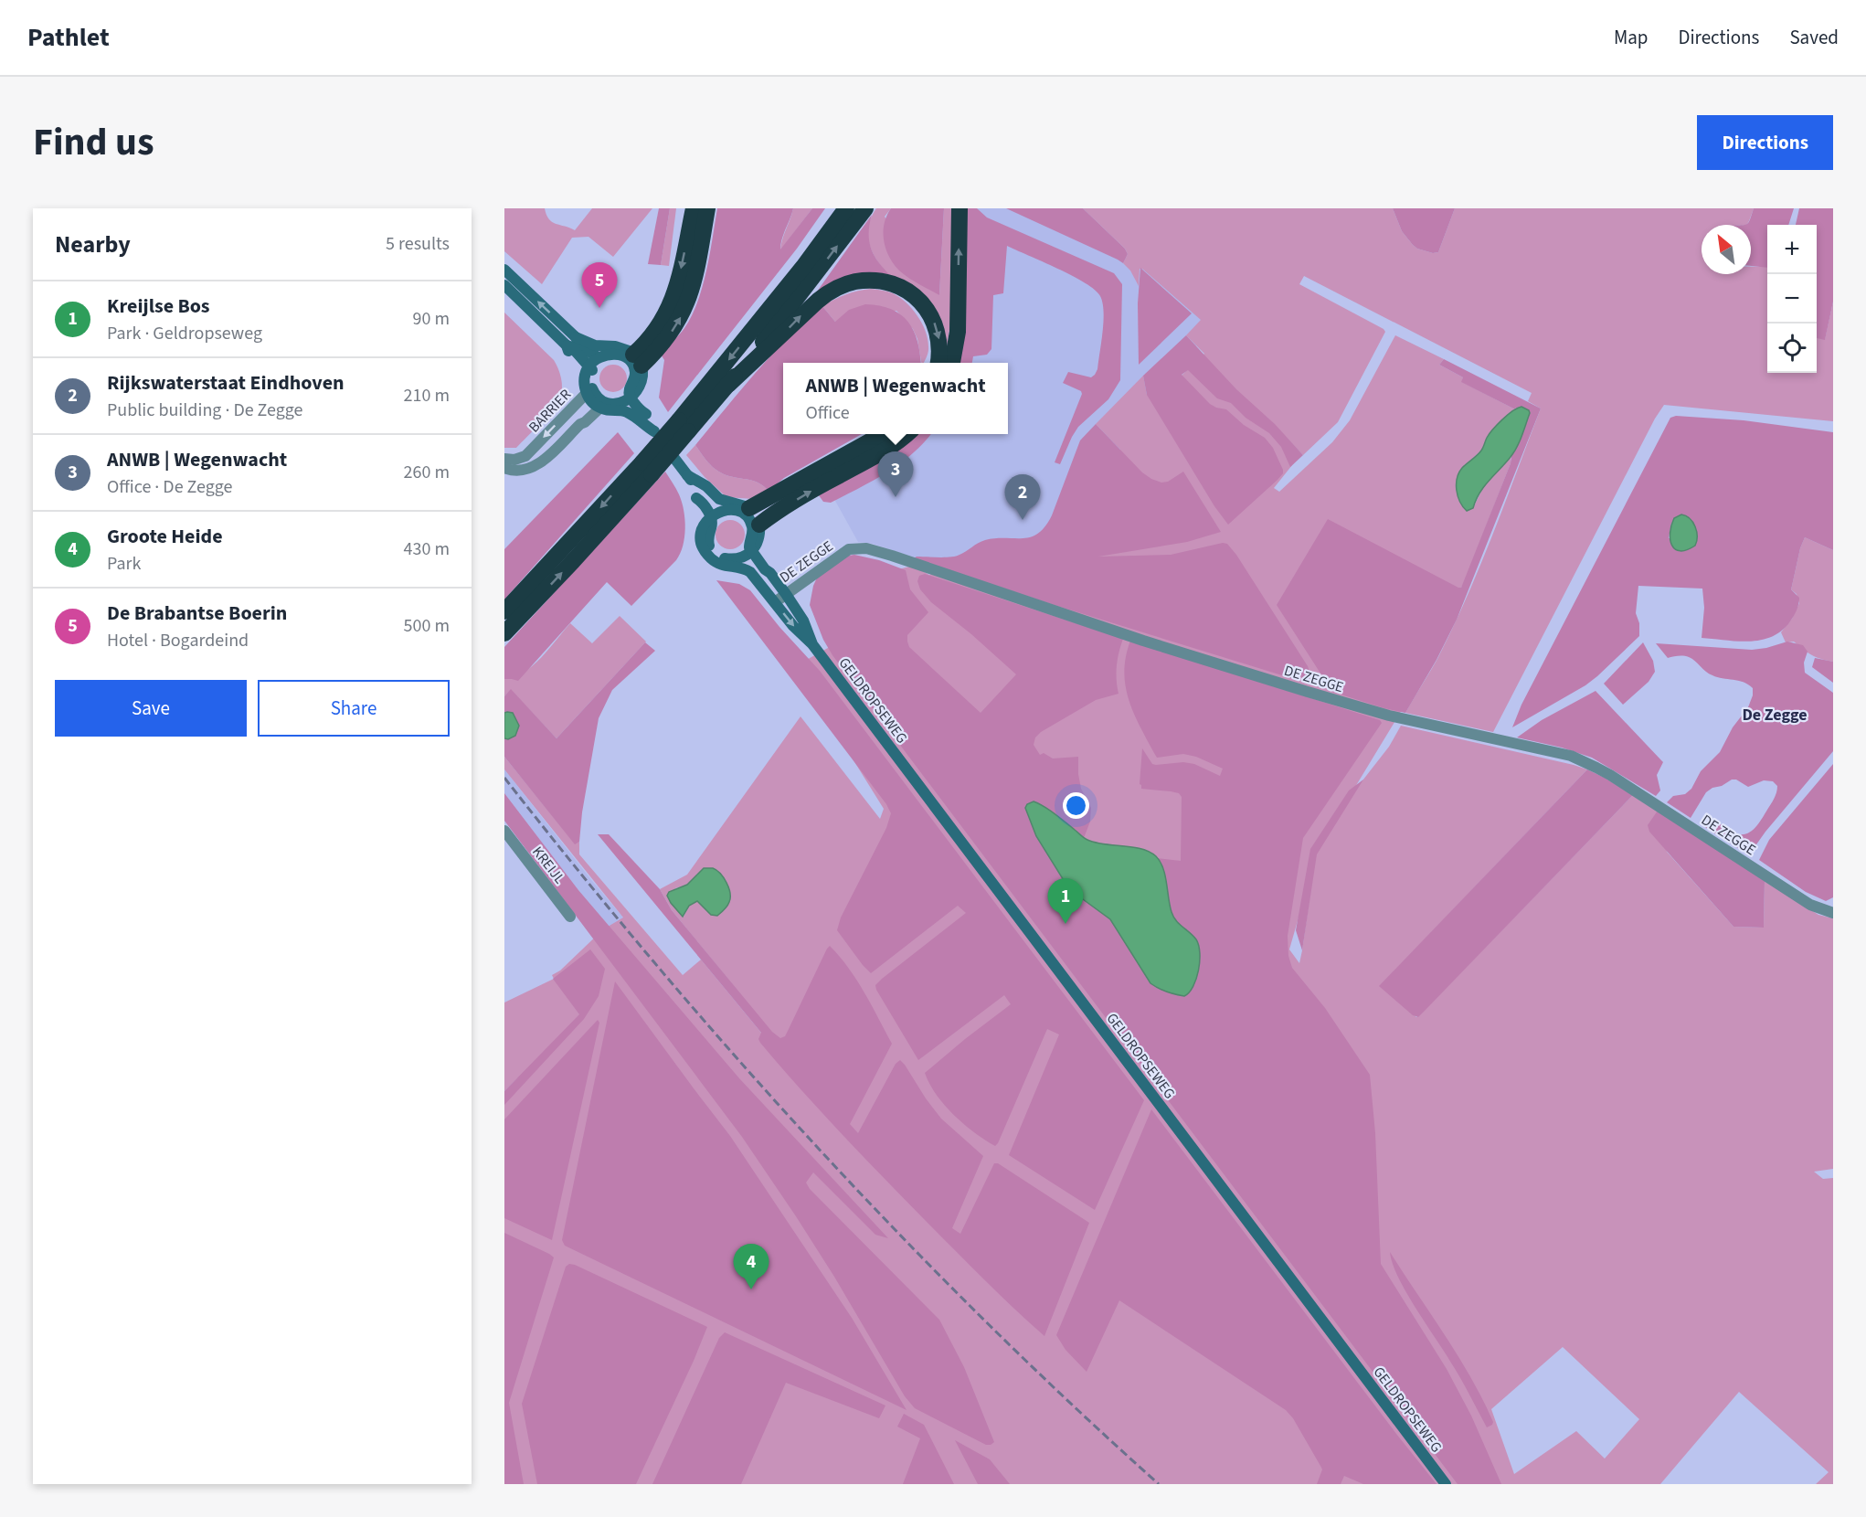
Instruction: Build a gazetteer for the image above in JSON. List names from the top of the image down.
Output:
{
  "streets": {
    "main road": ["GELDROPSEWEG"],
    "street": ["BARRIER", "DE ZEGGE", "KREIJL"]
  },
  "districts": ["De Zegge"],
  "north": "top left",
  "page": {
    "header": "Pathlet",
    "nav": ["Map", "Directions", "Saved"],
    "title": "Find us",
    "buttons": [
      "Directions",
      ["Save", "Share"]
    ],
    "heading": ["Nearby", "5 results"],
    "map_buttons": ["+", "−"],
    "pins": [
      "5",
      "3",
      "2",
      "1",
      "4"
    ],
    "list": [
      {
        "mark": "1",
        "name": "Kreijlse Bos",
        "note": "Park · Geldropseweg",
        "value": "90 m"
      },
      {
        "mark": "2",
        "name": "Rijkswaterstaat Eindhoven",
        "note": "Public building · De Zegge",
        "value": "210 m"
      },
      {
        "mark": "3",
        "name": "ANWB | Wegenwacht",
        "note": "Office · De Zegge",
        "value": "260 m"
      },
      {
        "mark": "4",
        "name": "Groote Heide",
        "note": "Park",
        "value": "430 m"
      },
      {
        "mark": "5",
        "name": "De Brabantse Boerin",
        "note": "Hotel · Bogardeind",
        "value": "500 m"
      }
    ],
    "popup": ["ANWB | Wegenwacht", "Office"]
  }
}
